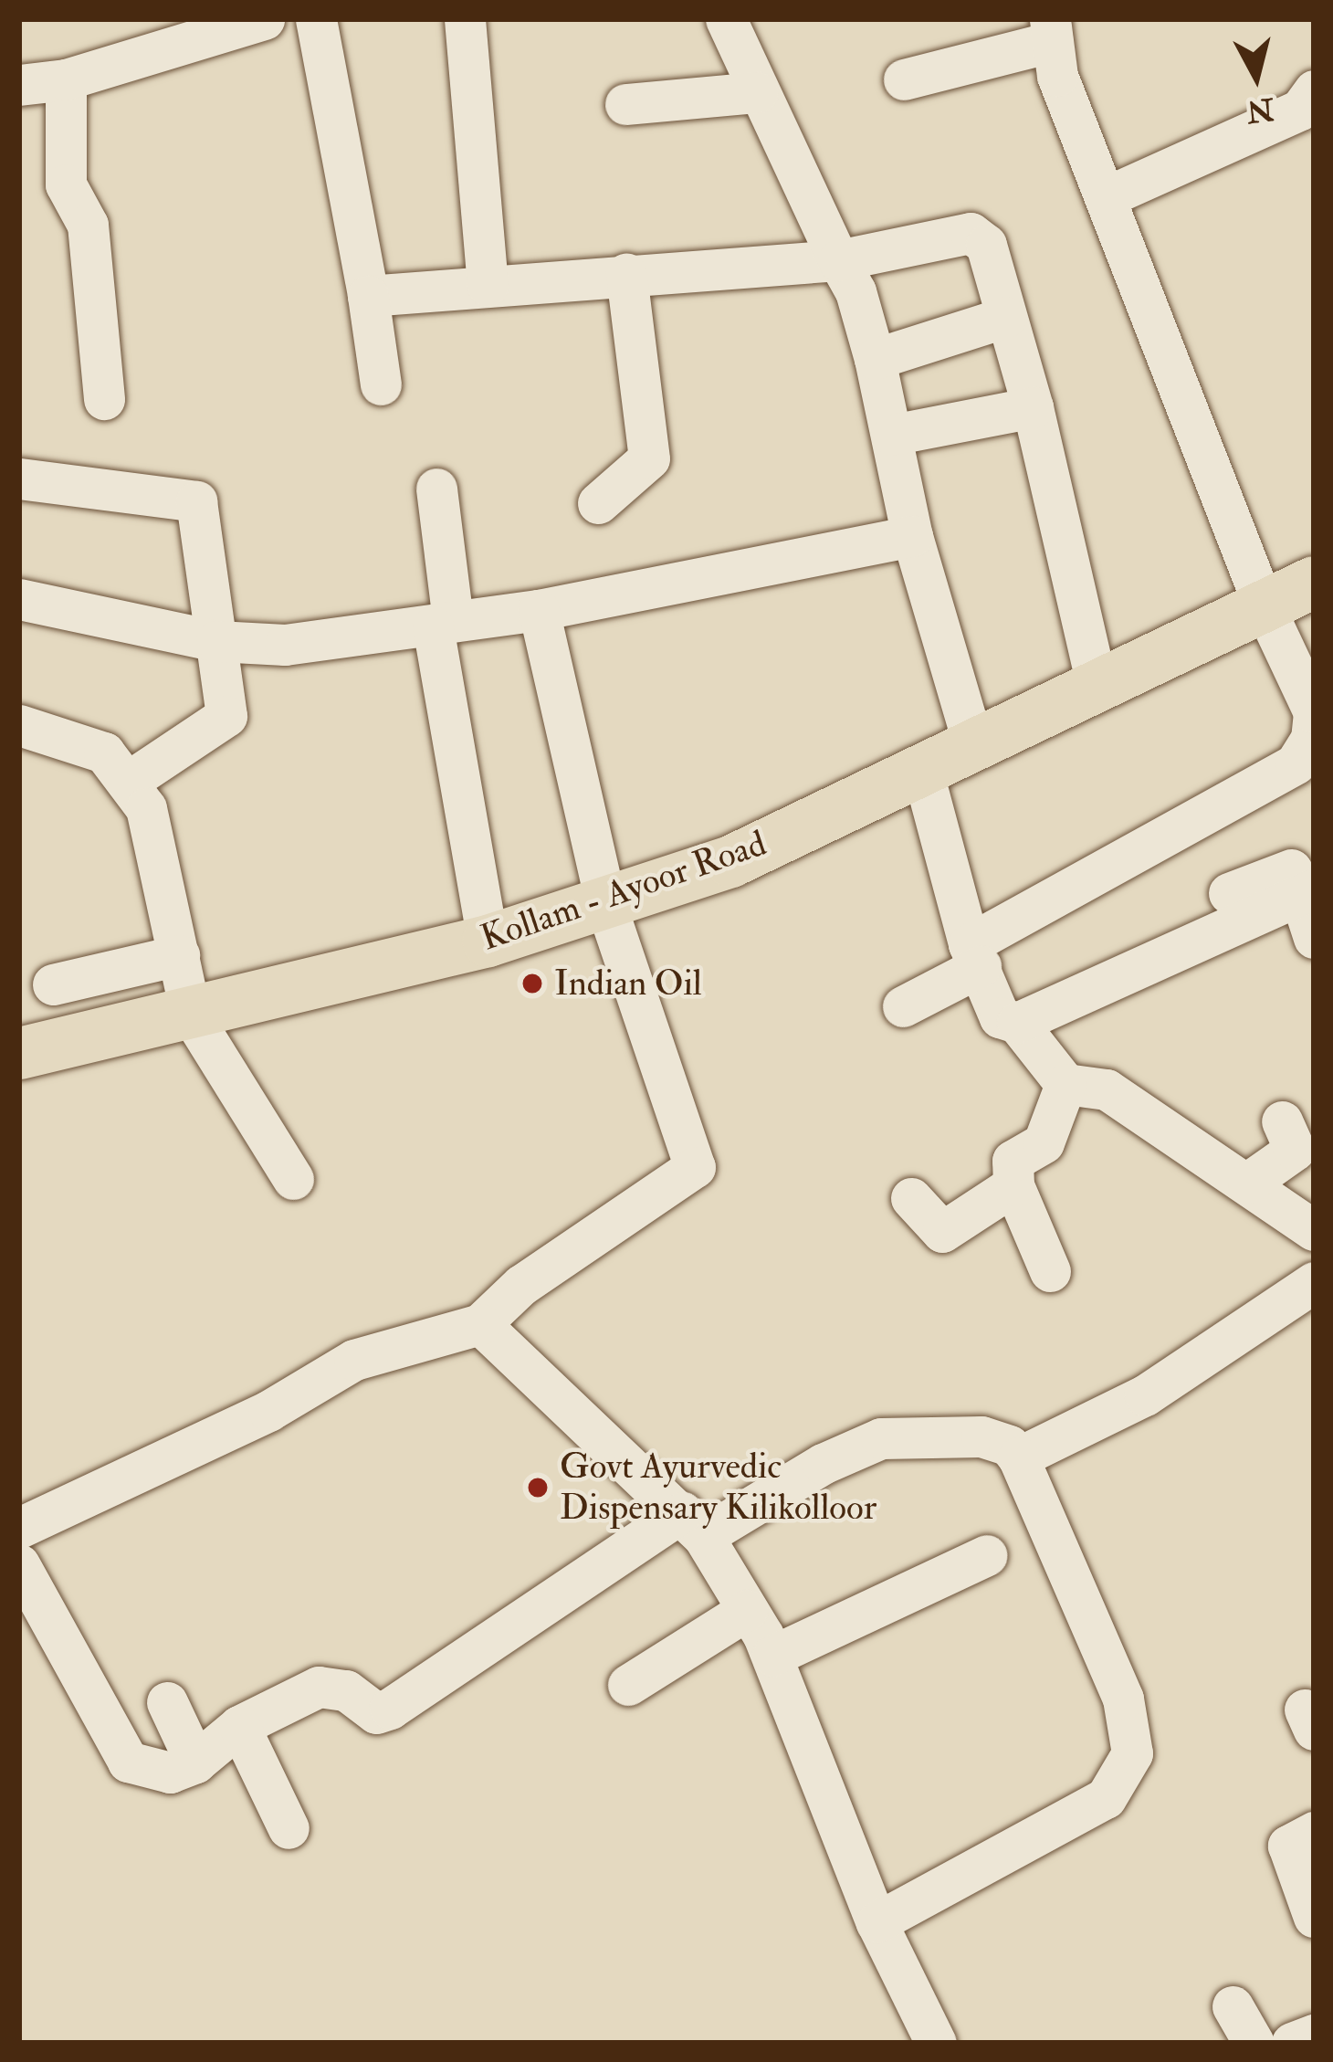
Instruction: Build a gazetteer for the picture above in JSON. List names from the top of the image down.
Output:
{
  "streets": {
    "main road": ["Kollam - Ayoor Road"]
  },
  "places": ["Indian Oil", "Govt Ayurvedic Dispensary Kilikolloor"],
  "north": "bottom"
}
